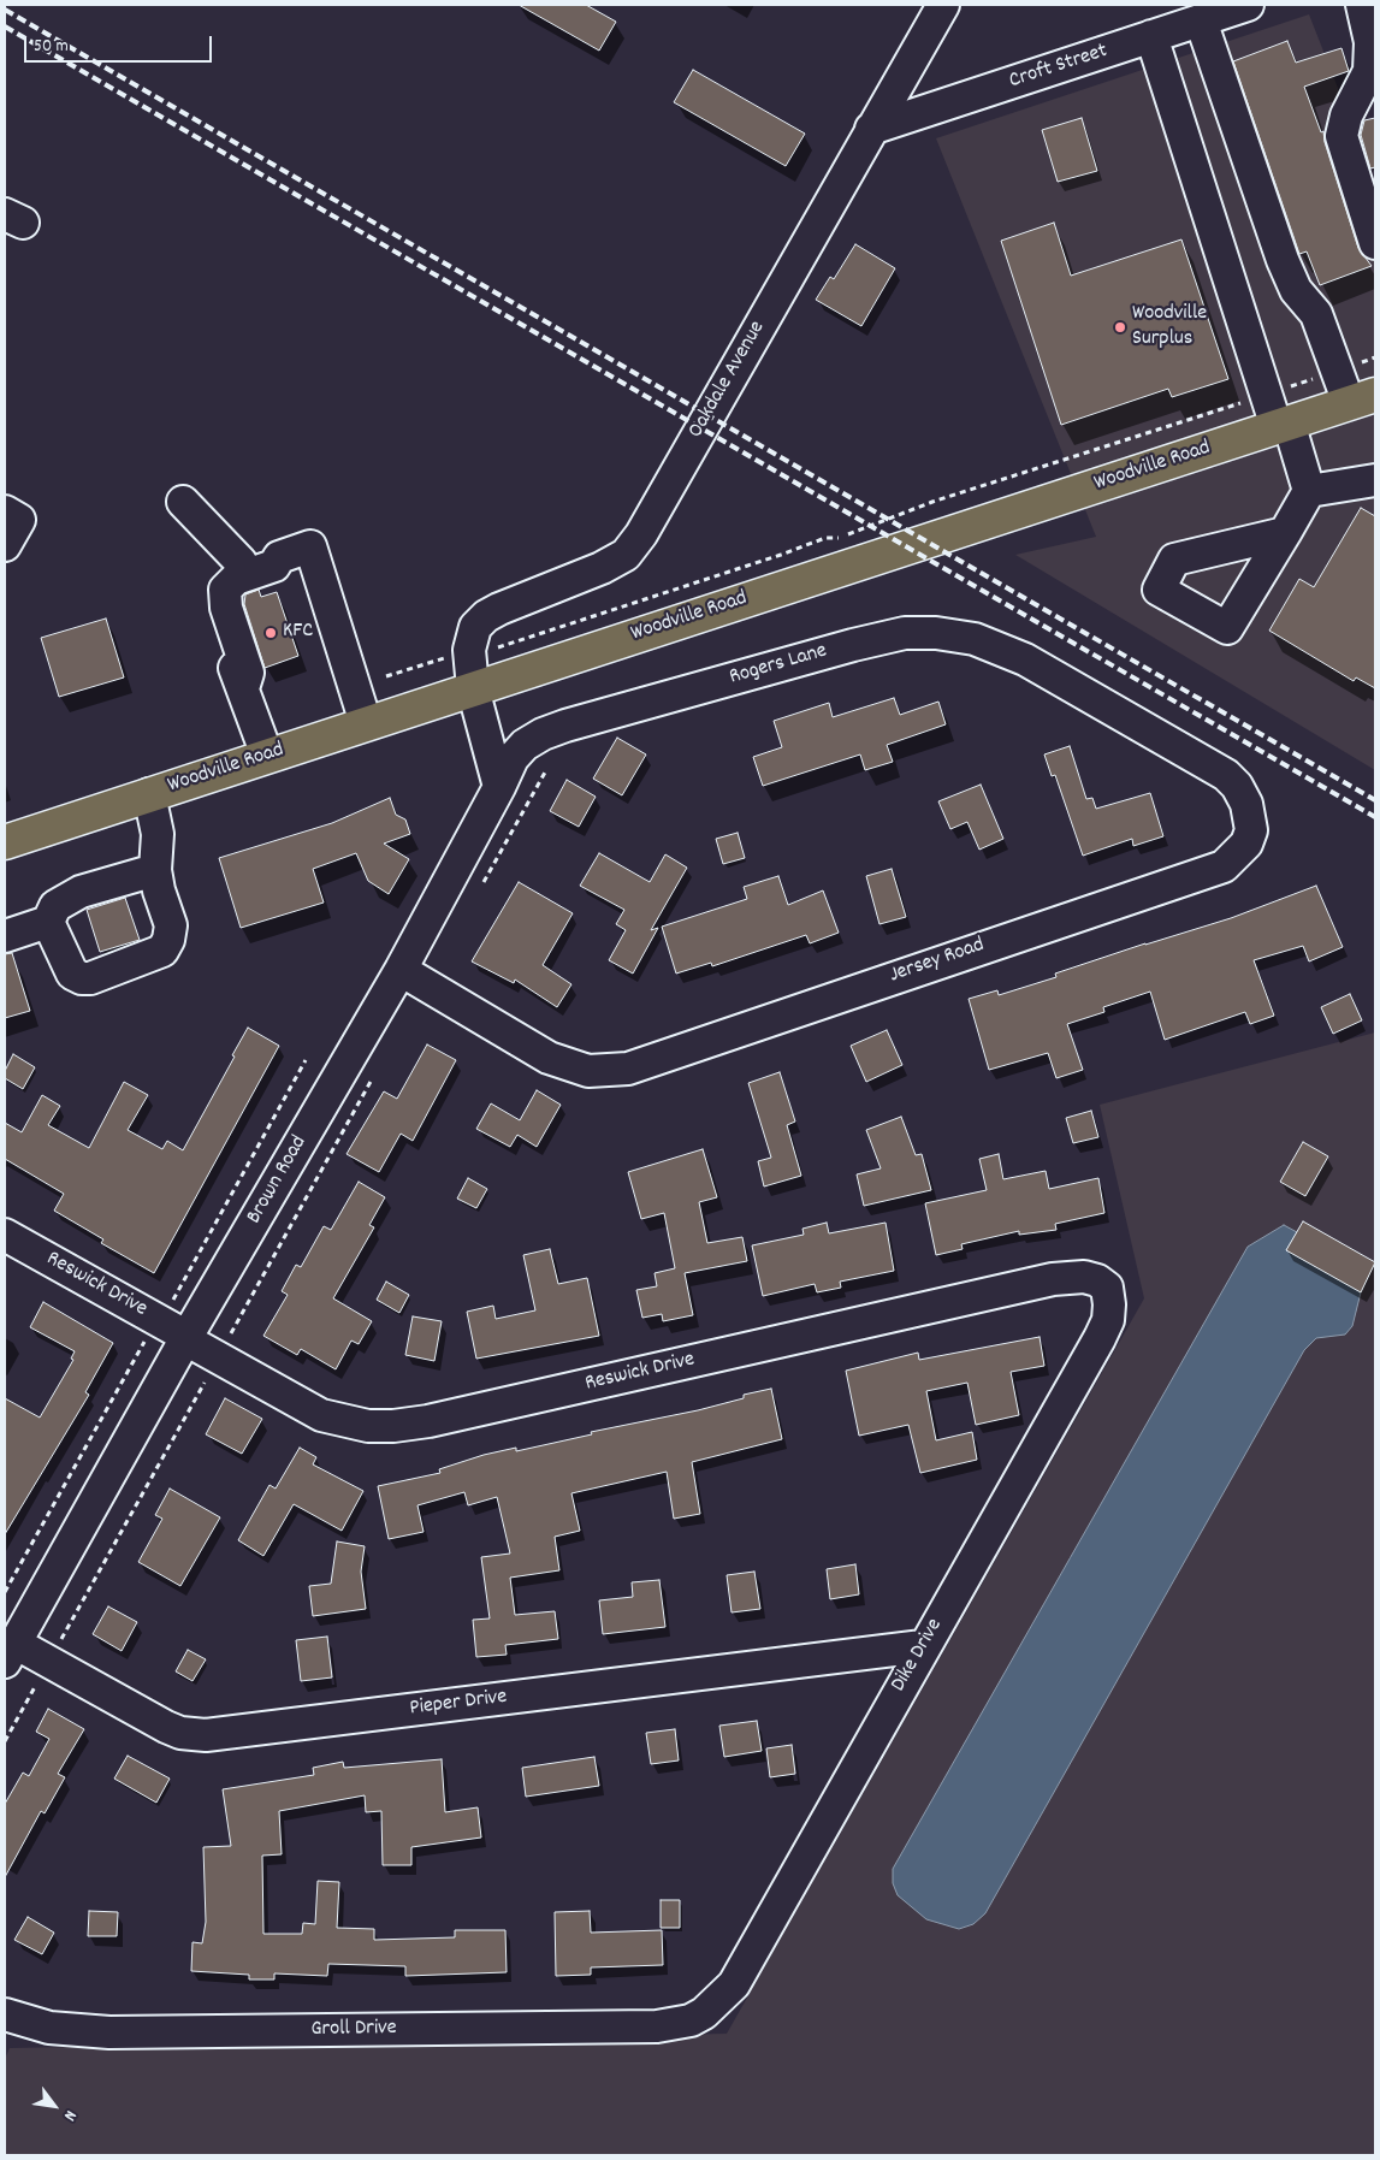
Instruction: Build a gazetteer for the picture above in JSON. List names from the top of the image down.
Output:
{
  "streets": {
    "main road": ["Woodville Road"],
    "street": [
      "Croft Street",
      "Oakdale Avenue",
      "Rogers Lane",
      "Jersey Road",
      "Brown Road",
      "Reswick Drive",
      "Dike Drive",
      "Pieper Drive",
      "Groll Drive"
    ]
  },
  "crossings": [
    ["Croft Street", "Oakdale Avenue"],
    ["Oakdale Avenue", "Woodville Road"],
    ["Rogers Lane", "Jersey Road"],
    ["Rogers Lane", "Brown Road"],
    ["Jersey Road", "Brown Road"],
    ["Brown Road", "Reswick Drive"],
    ["Brown Road", "Pieper Drive"],
    ["Reswick Drive", "Dike Drive"],
    ["Dike Drive", "Pieper Drive"],
    ["Dike Drive", "Groll Drive"]
  ],
  "places": ["Woodville Surplus", "KFC"],
  "scale_bar": "50 m",
  "north": "bottom right"
}
